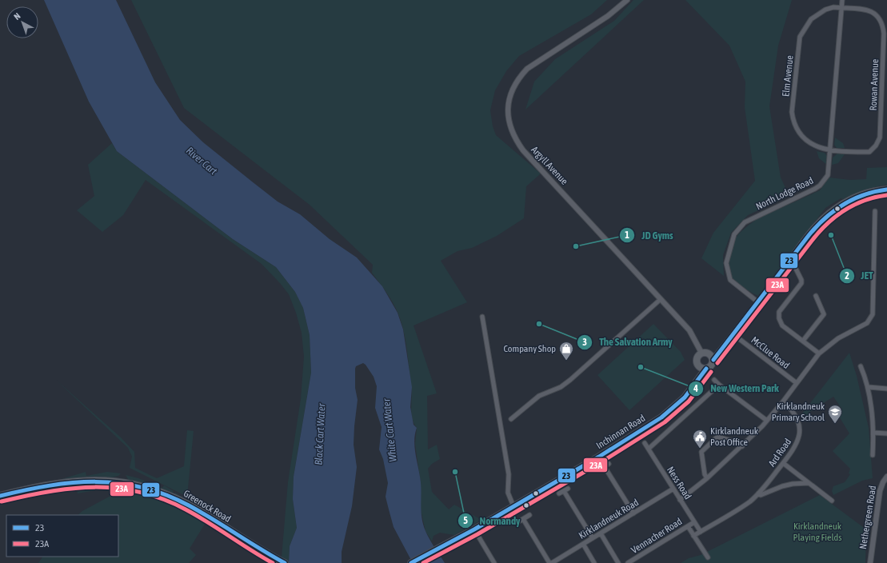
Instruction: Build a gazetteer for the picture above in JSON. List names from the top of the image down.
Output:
{
  "streets": {
    "main road": ["Inchinnan Road", "Greenock Road"],
    "street": [
      "Elm Avenue",
      "Rowan Avenue",
      "Argyll Avenue",
      "North Lodge Road",
      "McClue Road",
      "Ard Road",
      "Ness Road",
      "Nethergreen Road",
      "Kirklandneuk Road",
      "Vennacher Road"
    ]
  },
  "crossings": [
    ["Elm Avenue", "Rowan Avenue"],
    ["Elm Avenue", "North Lodge Road"],
    ["Rowan Avenue", "North Lodge Road"],
    ["Argyll Avenue", "Inchinnan Road"],
    ["Ard Road", "Ness Road"],
    ["Ness Road", "Kirklandneuk Road"],
    ["Ness Road", "Vennacher Road"]
  ],
  "water": ["River Cart", "White Cart Water", "Black Cart Water"],
  "parks": ["Kirklandneuk Playing Fields"],
  "places": {
    "other": [
      "JET",
      "JD Gyms",
      "The Salvation Army",
      "New Western Park",
      "Normandy"
    ],
    "shop": ["Company Shop"],
    "school or university": ["Kirklandneuk Primary School"],
    "public building": ["Kirklandneuk Post Office"]
  },
  "lines": ["transit line 23", "transit line 23A"],
  "legend": ["23", "23A"],
  "north": "top left"
}
